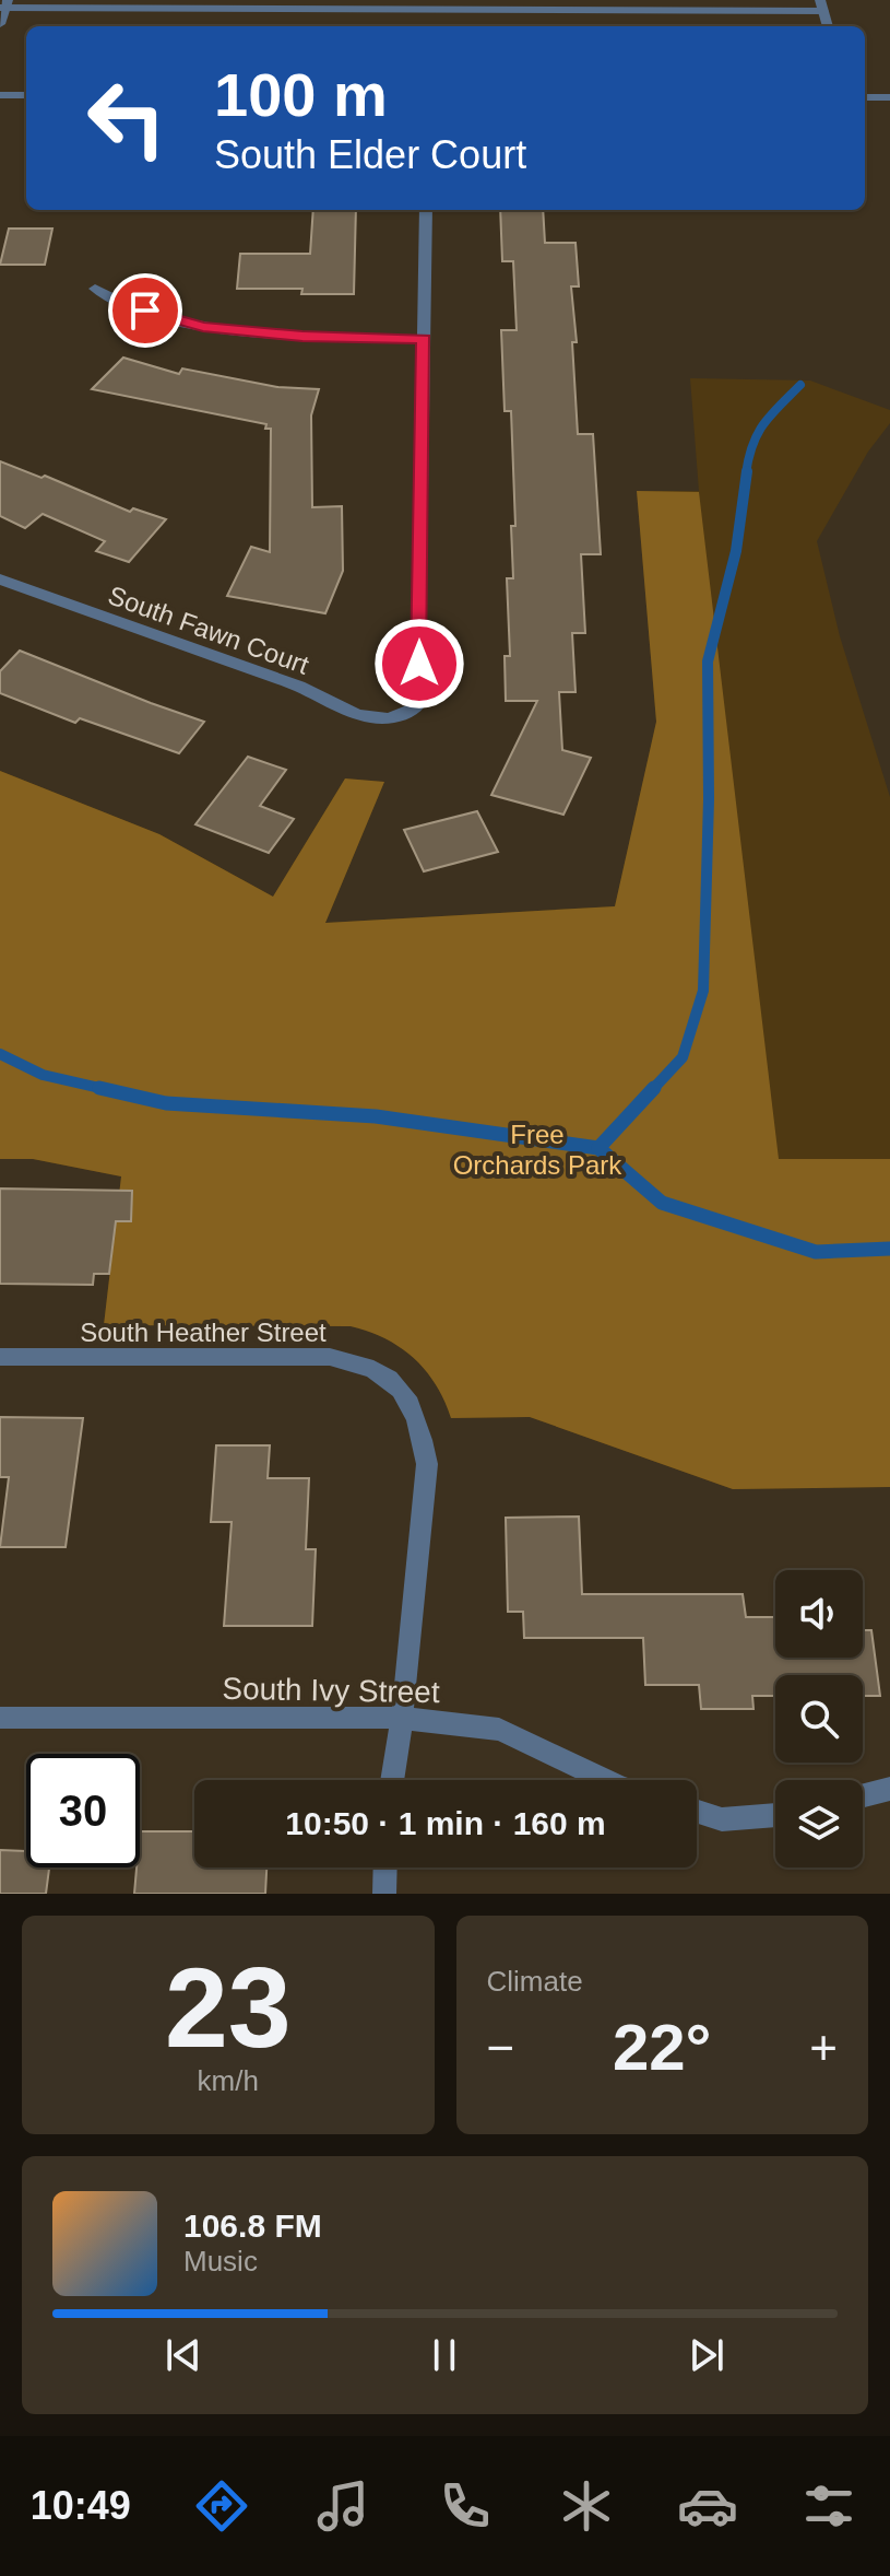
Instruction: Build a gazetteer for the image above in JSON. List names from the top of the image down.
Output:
{
  "streets": {
    "street": ["South Fawn Court", "South Heather Street", "South Ivy Street"]
  },
  "crossings": [
    ["South Heather Street", "South Ivy Street"]
  ],
  "parks": ["Free Orchards Park"],
  "page": {
    "turn": ["100 m", "South Elder Court"],
    "limit": "30",
    "trip": "10:50 · 1 min · 160 m",
    "tile": [
      ["23", "km/h"],
      "Climate"
    ],
    "heat": ["−", "22°", "+"],
    "song": ["106.8 FM", "Music"],
    "tabs": "10:49"
  }
}
